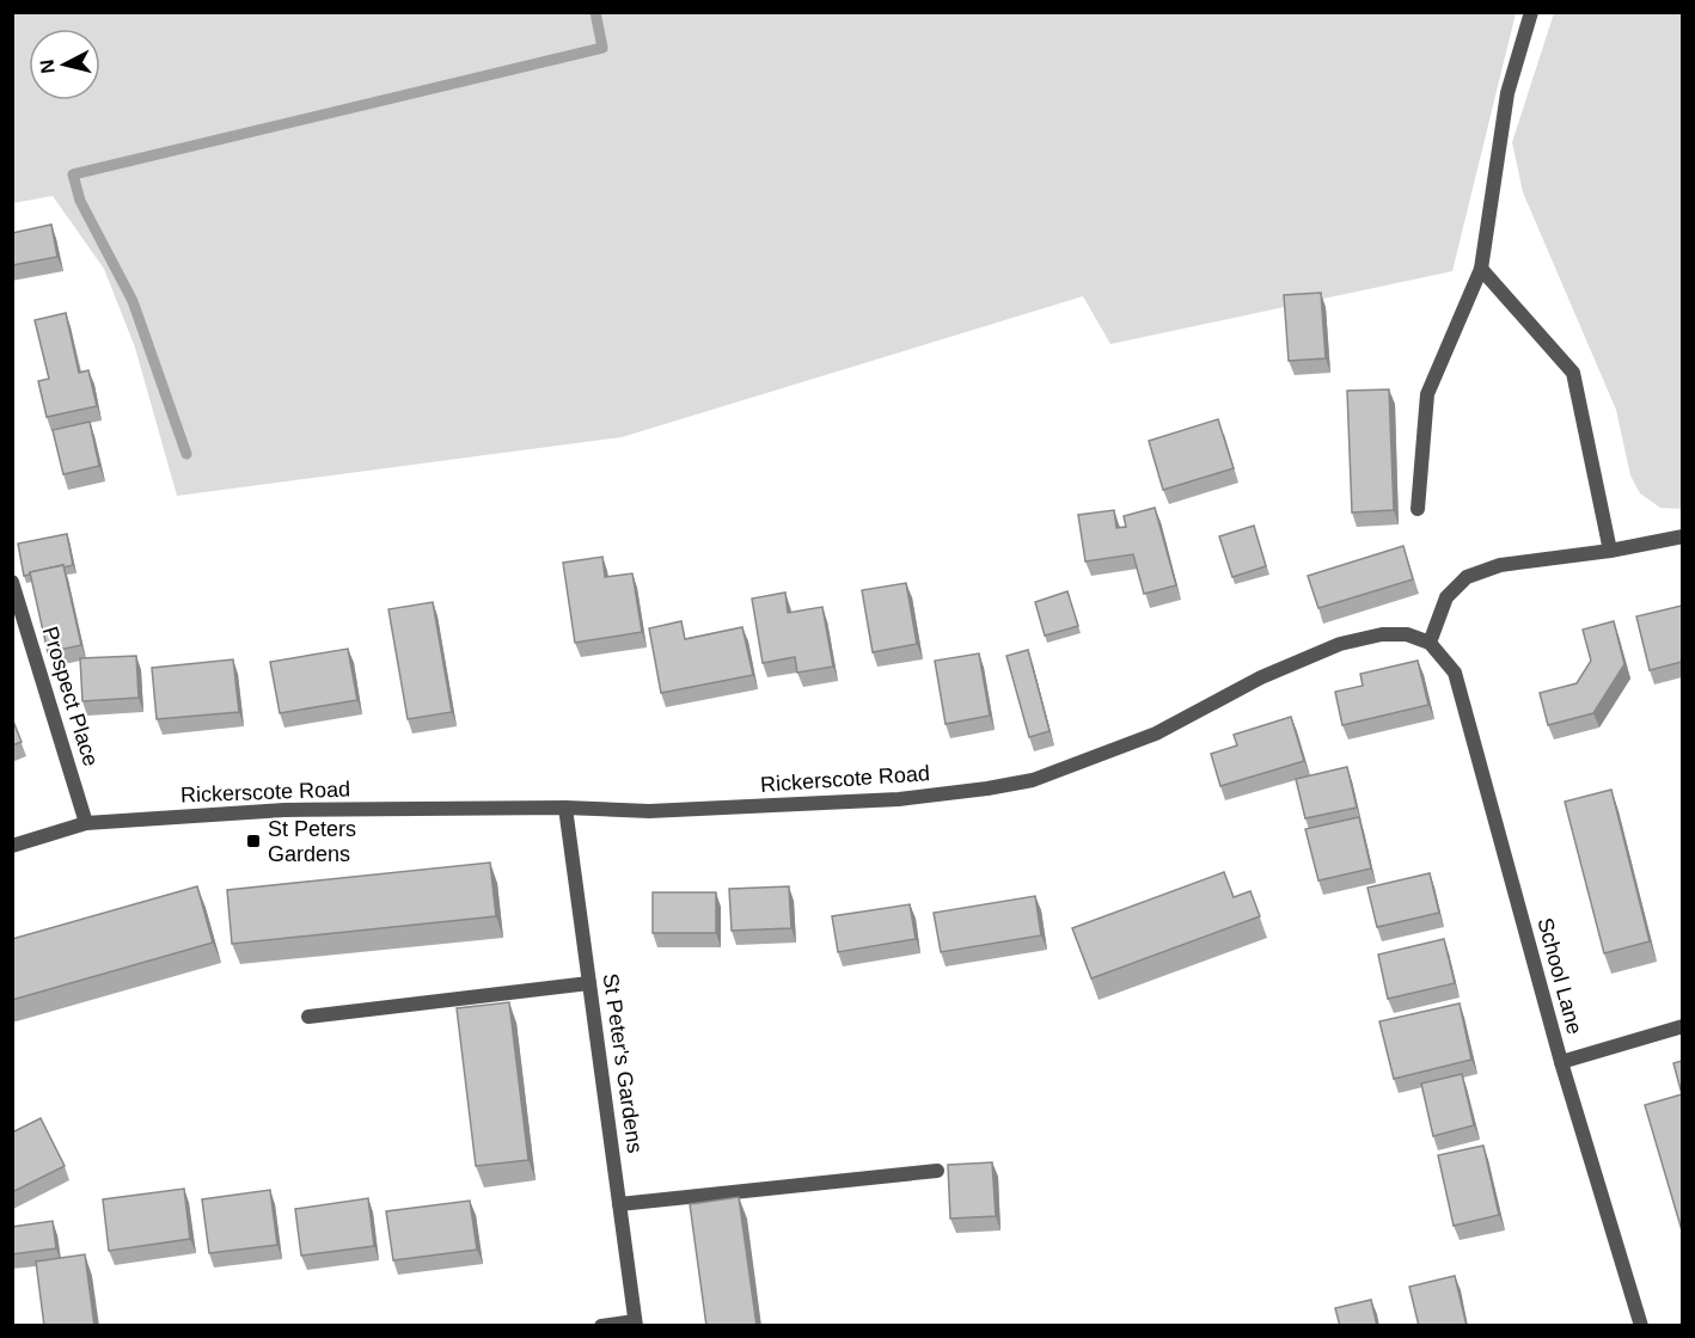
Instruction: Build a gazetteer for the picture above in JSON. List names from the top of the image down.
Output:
{
  "streets": {
    "street": [
      "Prospect Place",
      "Rickerscote Road",
      "School Lane",
      "St Peter's Gardens"
    ]
  },
  "crossings": [
    ["Prospect Place", "Rickerscote Road"],
    ["Rickerscote Road", "School Lane"],
    ["Rickerscote Road", "St Peter's Gardens"]
  ],
  "places": {
    "transit": ["St Peters Gardens"]
  },
  "north": "left"
}
